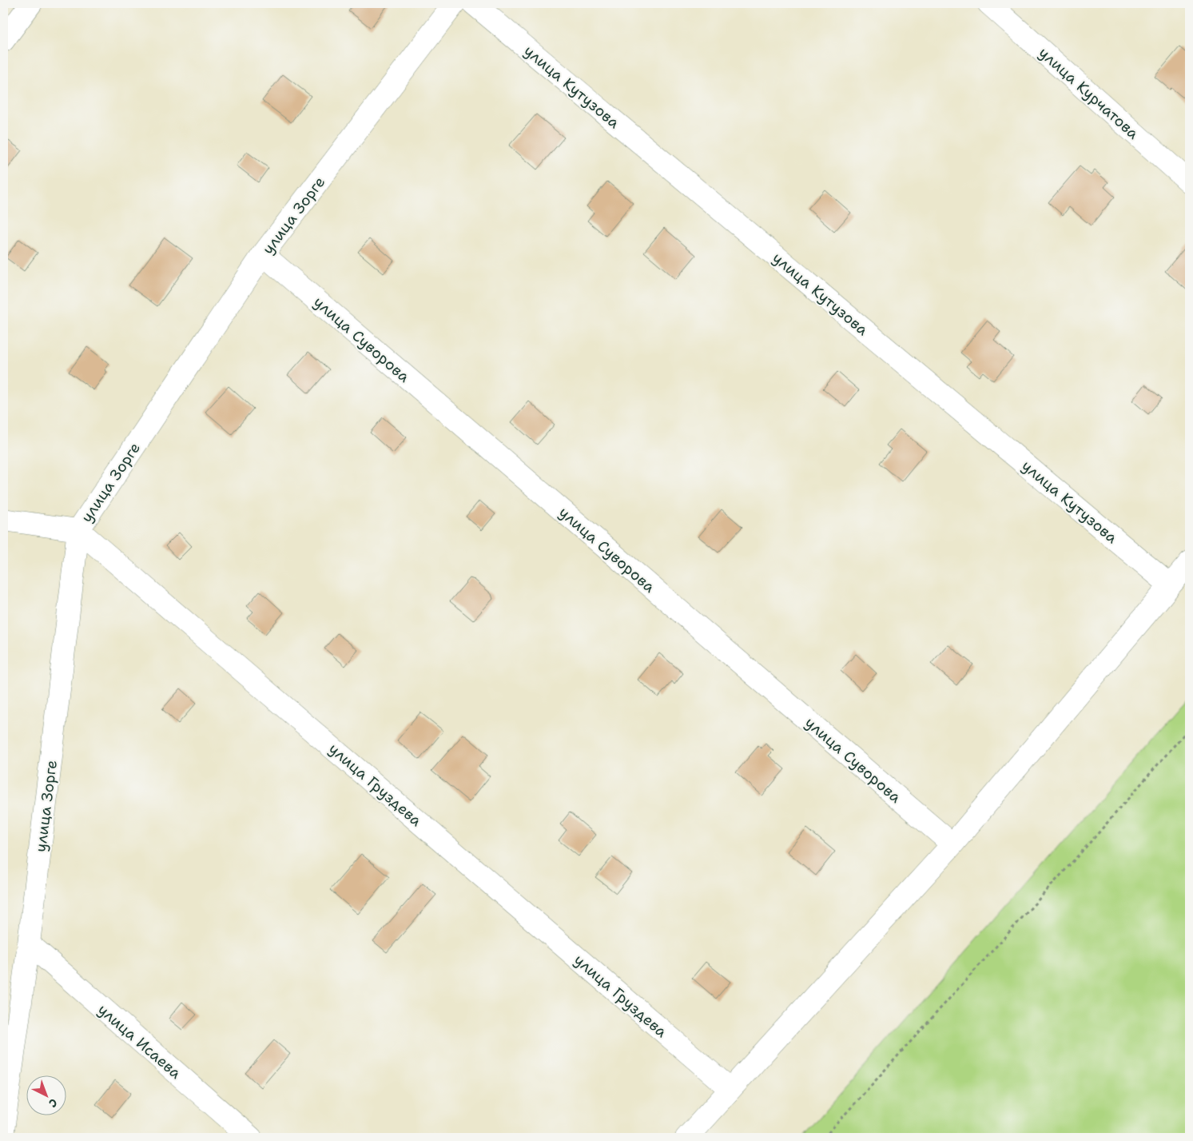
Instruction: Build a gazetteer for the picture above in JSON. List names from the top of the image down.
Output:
{
  "streets": {
    "street": [
      "улица Кутузова",
      "улица Курчатова",
      "улица Зорге",
      "улица Суворова",
      "улица Груздева",
      "улица Исаева"
    ]
  },
  "crossings": [
    ["улица Зорге", "улица Суворова"],
    ["улица Зорге", "улица Груздева"],
    ["улица Зорге", "улица Исаева"]
  ],
  "north": "bottom right"
}
